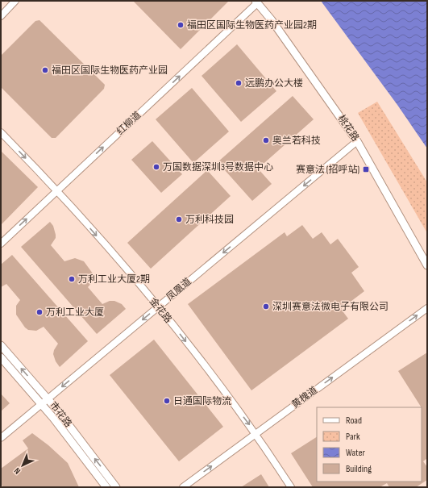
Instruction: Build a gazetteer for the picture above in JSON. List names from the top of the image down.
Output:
{
  "streets": {
    "main road": ["桃花路", "市花路"],
    "street": [
      "红柳道",
      "凤凰道",
      "金花路",
      "黄槐道"
    ]
  },
  "crossings": [
    ["红柳道", "桃花路"],
    ["红柳道", "金花路"],
    ["桃花路", "凤凰道"],
    ["凤凰道", "金花路"],
    ["凤凰道", "市花路"],
    ["金花路", "黄槐道"]
  ],
  "one_way": [
    "红柳道",
    "凤凰道",
    "金花路",
    "黄槐道"
  ],
  "places": {
    "other": [
      "福田区国际生物医药产业园2期",
      "福田区国际生物医药产业园",
      "远鹏办公大楼",
      "奥兰若科技",
      "万国数据深圳3号数据中心",
      "万利科技园",
      "万利工业大厦2期",
      "深圳赛意法微电子有限公司",
      "万利工业大厦",
      "日通国际物流"
    ],
    "transit": ["赛意法 (招呼站)"]
  },
  "legend": [
    "Road",
    "Park",
    "Water",
    "Building"
  ],
  "north": "bottom left"
}
